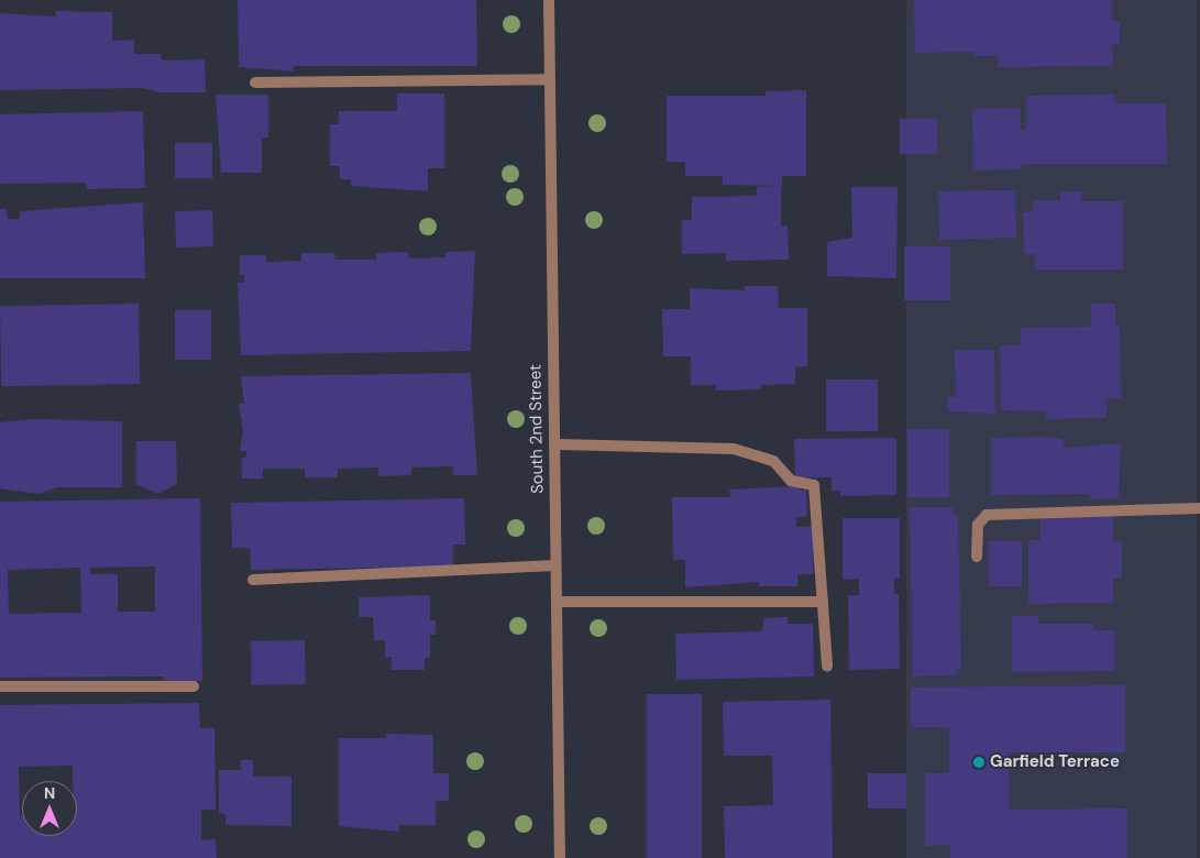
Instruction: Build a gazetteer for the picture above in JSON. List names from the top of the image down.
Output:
{
  "streets": {
    "street": ["South 2nd Street"]
  },
  "places": ["Garfield Terrace"],
  "north": "top"
}
